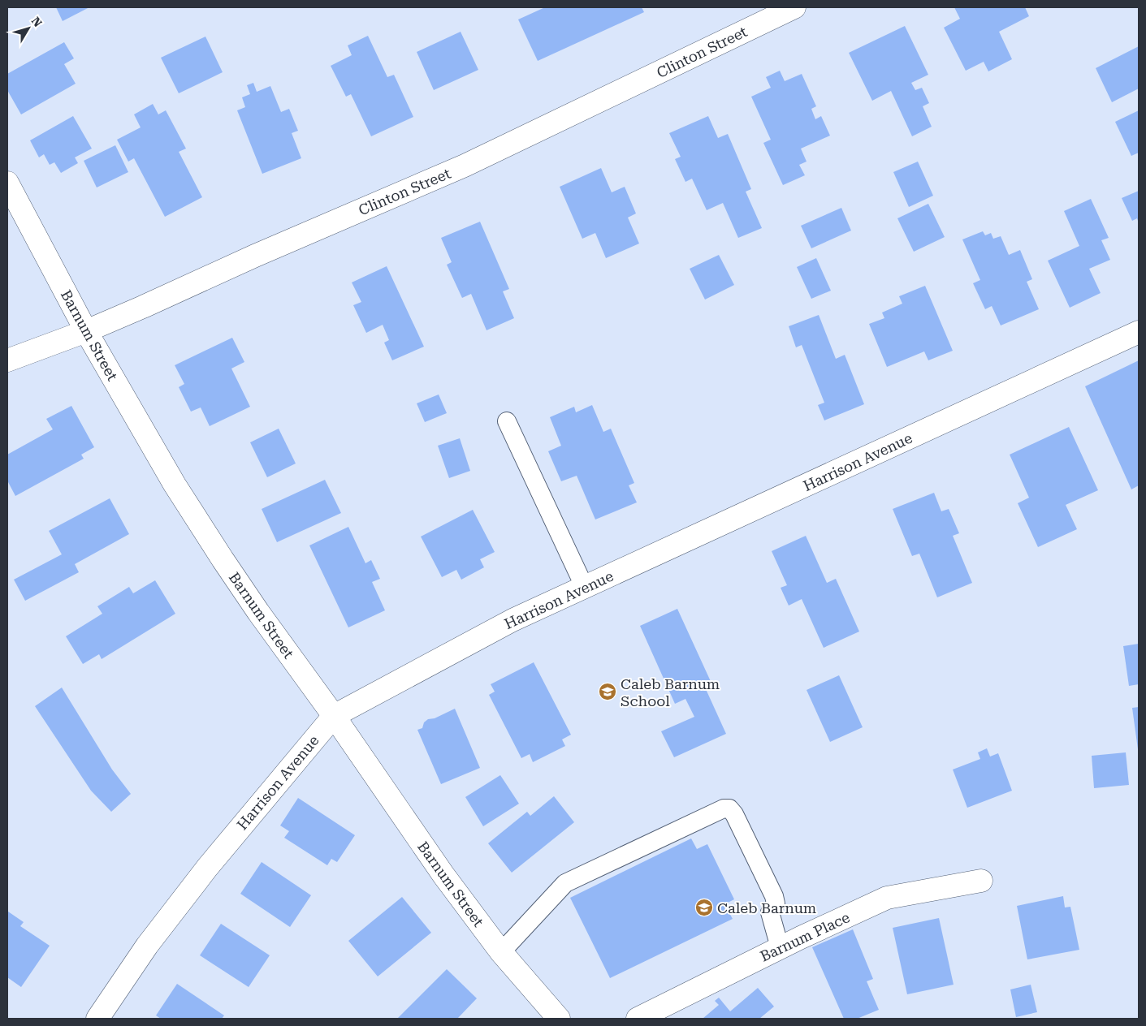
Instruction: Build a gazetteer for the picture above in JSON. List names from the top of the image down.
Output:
{
  "streets": {
    "street": [
      "Clinton Street",
      "Barnum Street",
      "Harrison Avenue",
      "Barnum Place"
    ]
  },
  "crossings": [
    ["Clinton Street", "Barnum Street"],
    ["Barnum Street", "Harrison Avenue"]
  ],
  "places": {
    "school or university": ["Caleb Barnum School", "Caleb Barnum"]
  },
  "north": "top right"
}
